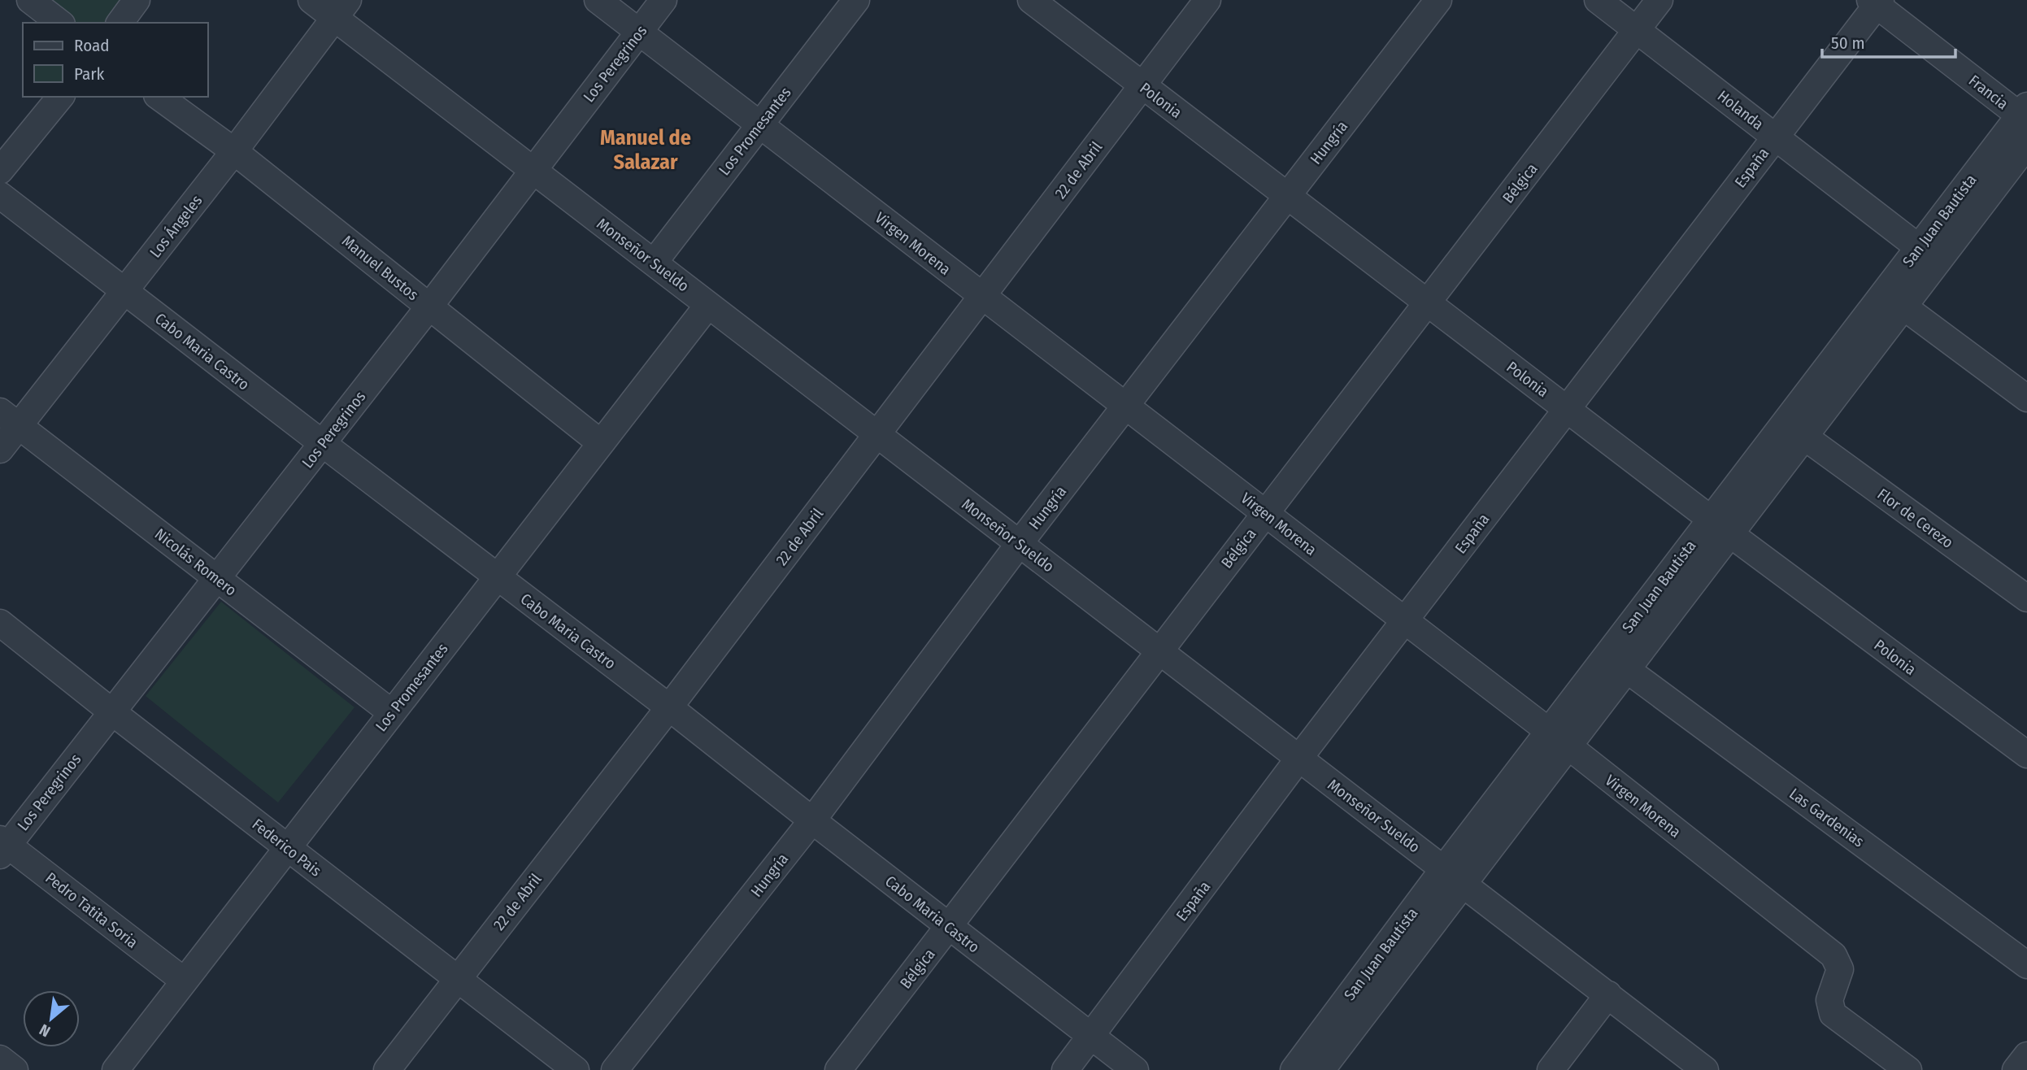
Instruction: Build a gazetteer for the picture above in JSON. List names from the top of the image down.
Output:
{
  "streets": {
    "street": [
      "Los Peregrinos",
      "Francia",
      "Polonia",
      "Holanda",
      "Los Promesantes",
      "Hungría",
      "España",
      "22 de Abril",
      "Bélgica",
      "San Juan Bautista",
      "Los Ángeles",
      "Virgen Morena",
      "Monseñor Sueldo",
      "Manuel Bustos",
      "Cabo Maria Castro",
      "Flor de Cerezo",
      "Nicolás Romero",
      "Las Gardenias",
      "Federico Pais",
      "Pedro Tatita Soria"
    ]
  },
  "crossings": [
    ["Los Peregrinos", "Virgen Morena"],
    ["Los Peregrinos", "Monseñor Sueldo"],
    ["Los Peregrinos", "Manuel Bustos"],
    ["Los Peregrinos", "Cabo Maria Castro"],
    ["Los Peregrinos", "Nicolás Romero"],
    ["Los Peregrinos", "Federico Pais"],
    ["Los Peregrinos", "Pedro Tatita Soria"],
    ["Francia", "España"],
    ["Francia", "San Juan Bautista"],
    ["Polonia", "Hungría"],
    ["Polonia", "España"],
    ["Polonia", "22 de Abril"],
    ["Polonia", "Bélgica"],
    ["Polonia", "San Juan Bautista"],
    ["Holanda", "España"],
    ["Holanda", "Bélgica"],
    ["Holanda", "San Juan Bautista"],
    ["Los Promesantes", "Virgen Morena"],
    ["Los Promesantes", "Monseñor Sueldo"],
    ["Los Promesantes", "Manuel Bustos"],
    ["Los Promesantes", "Cabo Maria Castro"],
    ["Los Promesantes", "Nicolás Romero"],
    ["Los Promesantes", "Federico Pais"],
    ["Los Promesantes", "Pedro Tatita Soria"],
    ["Hungría", "Virgen Morena"],
    ["Hungría", "Monseñor Sueldo"],
    ["Hungría", "Cabo Maria Castro"],
    ["España", "Virgen Morena"],
    ["España", "Monseñor Sueldo"],
    ["España", "Cabo Maria Castro"],
    ["22 de Abril", "Virgen Morena"],
    ["22 de Abril", "Monseñor Sueldo"],
    ["22 de Abril", "Cabo Maria Castro"],
    ["22 de Abril", "Federico Pais"],
    ["Bélgica", "Virgen Morena"],
    ["Bélgica", "Monseñor Sueldo"],
    ["Bélgica", "Cabo Maria Castro"],
    ["San Juan Bautista", "Virgen Morena"],
    ["San Juan Bautista", "Monseñor Sueldo"],
    ["San Juan Bautista", "Flor de Cerezo"],
    ["San Juan Bautista", "Las Gardenias"],
    ["Los Ángeles", "Monseñor Sueldo"],
    ["Los Ángeles", "Manuel Bustos"],
    ["Los Ángeles", "Cabo Maria Castro"],
    ["Los Ángeles", "Nicolás Romero"]
  ],
  "districts": ["Manuel de Salazar"],
  "legend": ["Road", "Park"],
  "scale_bar": "50 m",
  "north": "bottom left"
}
